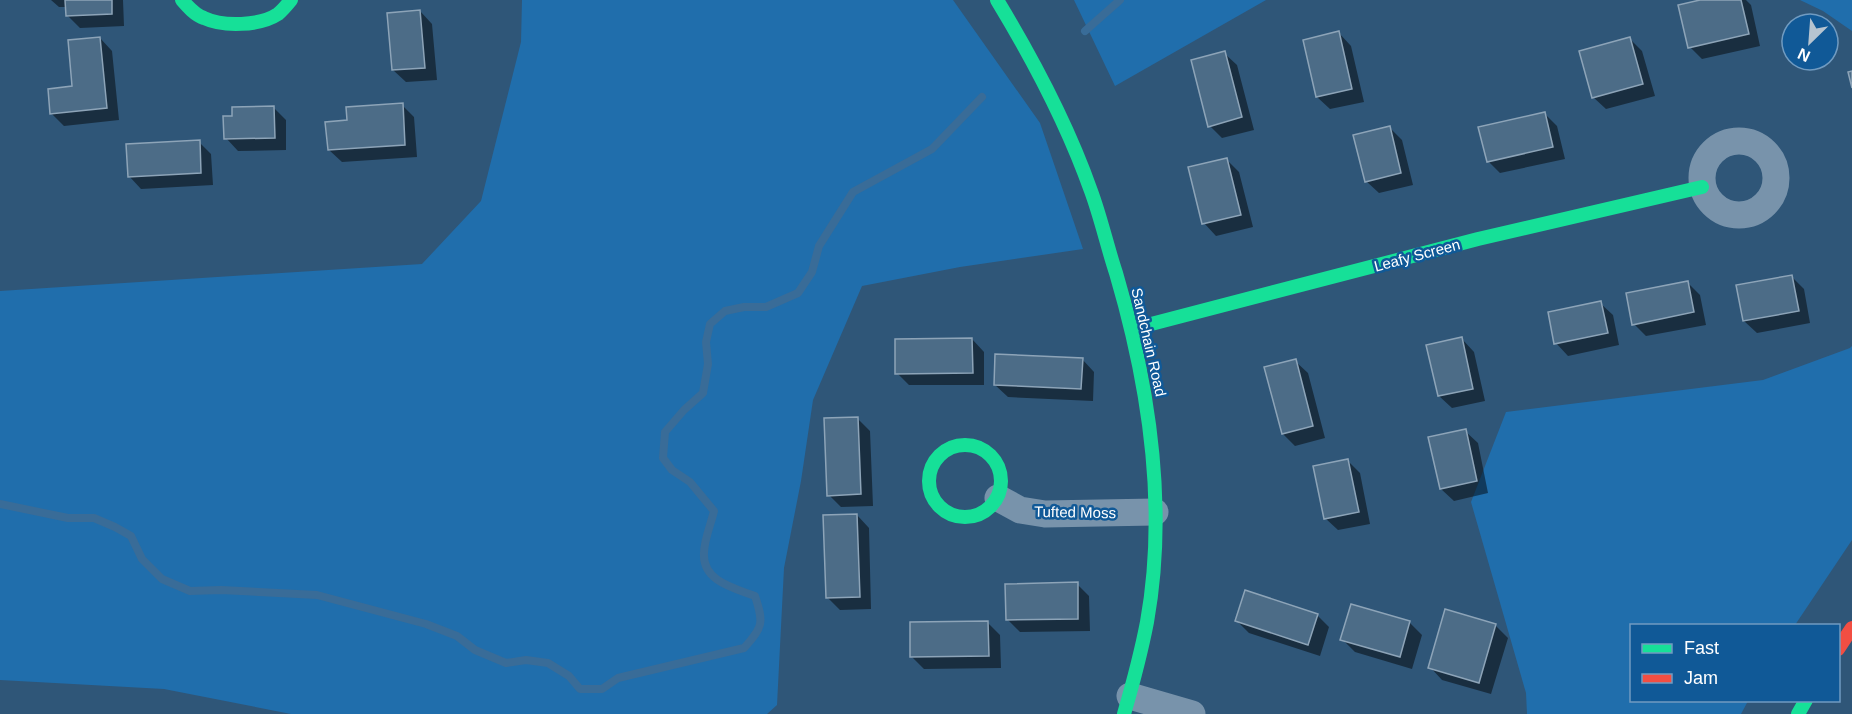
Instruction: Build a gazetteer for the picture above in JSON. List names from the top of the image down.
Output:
{
  "streets": {
    "street": ["Leafy Screen", "Sandchain Road", "Tufted Moss"]
  },
  "crossings": [
    ["Leafy Screen", "Sandchain Road"],
    ["Sandchain Road", "Tufted Moss"]
  ],
  "legend": ["Fast", "Jam"],
  "north": "bottom left"
}
